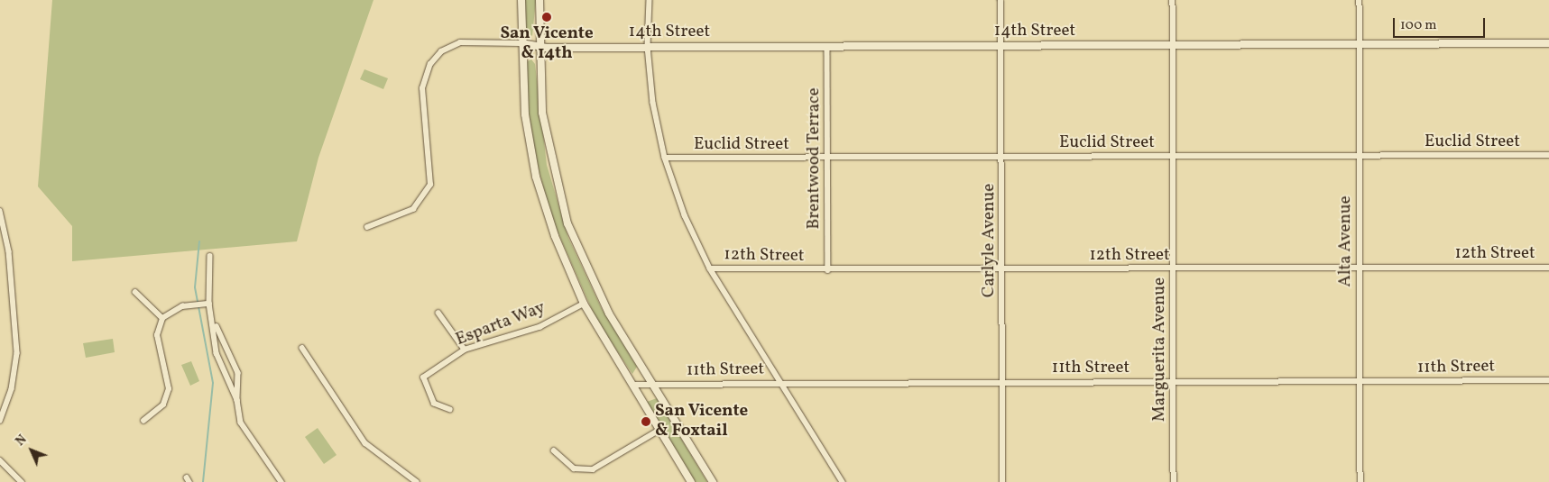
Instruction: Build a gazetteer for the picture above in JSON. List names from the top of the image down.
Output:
{
  "streets": {
    "main road": ["14th Street"],
    "street": [
      "Euclid Street",
      "Brentwood Terrace",
      "Carlyle Avenue",
      "Alta Avenue",
      "12th Street",
      "Esparta Way",
      "Marguerita Avenue",
      "11th Street"
    ]
  },
  "crossings": [
    ["14th Street", "Brentwood Terrace"],
    ["14th Street", "Carlyle Avenue"],
    ["14th Street", "Alta Avenue"],
    ["14th Street", "Marguerita Avenue"],
    ["Euclid Street", "Brentwood Terrace"],
    ["Euclid Street", "Carlyle Avenue"],
    ["Euclid Street", "Alta Avenue"],
    ["Euclid Street", "Marguerita Avenue"],
    ["Brentwood Terrace", "12th Street"],
    ["Carlyle Avenue", "12th Street"],
    ["Carlyle Avenue", "11th Street"],
    ["Alta Avenue", "12th Street"],
    ["Alta Avenue", "11th Street"],
    ["12th Street", "Marguerita Avenue"],
    ["Marguerita Avenue", "11th Street"]
  ],
  "places": ["San Vicente & 14th", "San Vicente & Foxtail"],
  "scale_bar": "100 m",
  "north": "top left"
}
